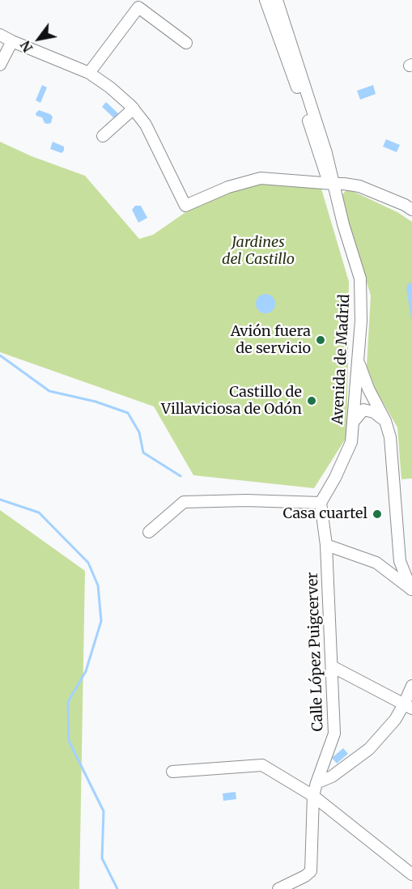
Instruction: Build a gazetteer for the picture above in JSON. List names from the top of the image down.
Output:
{
  "streets": {
    "street": ["Avenida de Madrid", "Calle López Puigcerver"]
  },
  "crossings": [
    ["Avenida de Madrid", "Calle López Puigcerver"]
  ],
  "parks": ["Jardines del Castillo"],
  "places": ["Avión fuera de servicio", "Castillo de Villaviciosa de Odón", "Casa cuartel"],
  "north": "bottom left"
}
